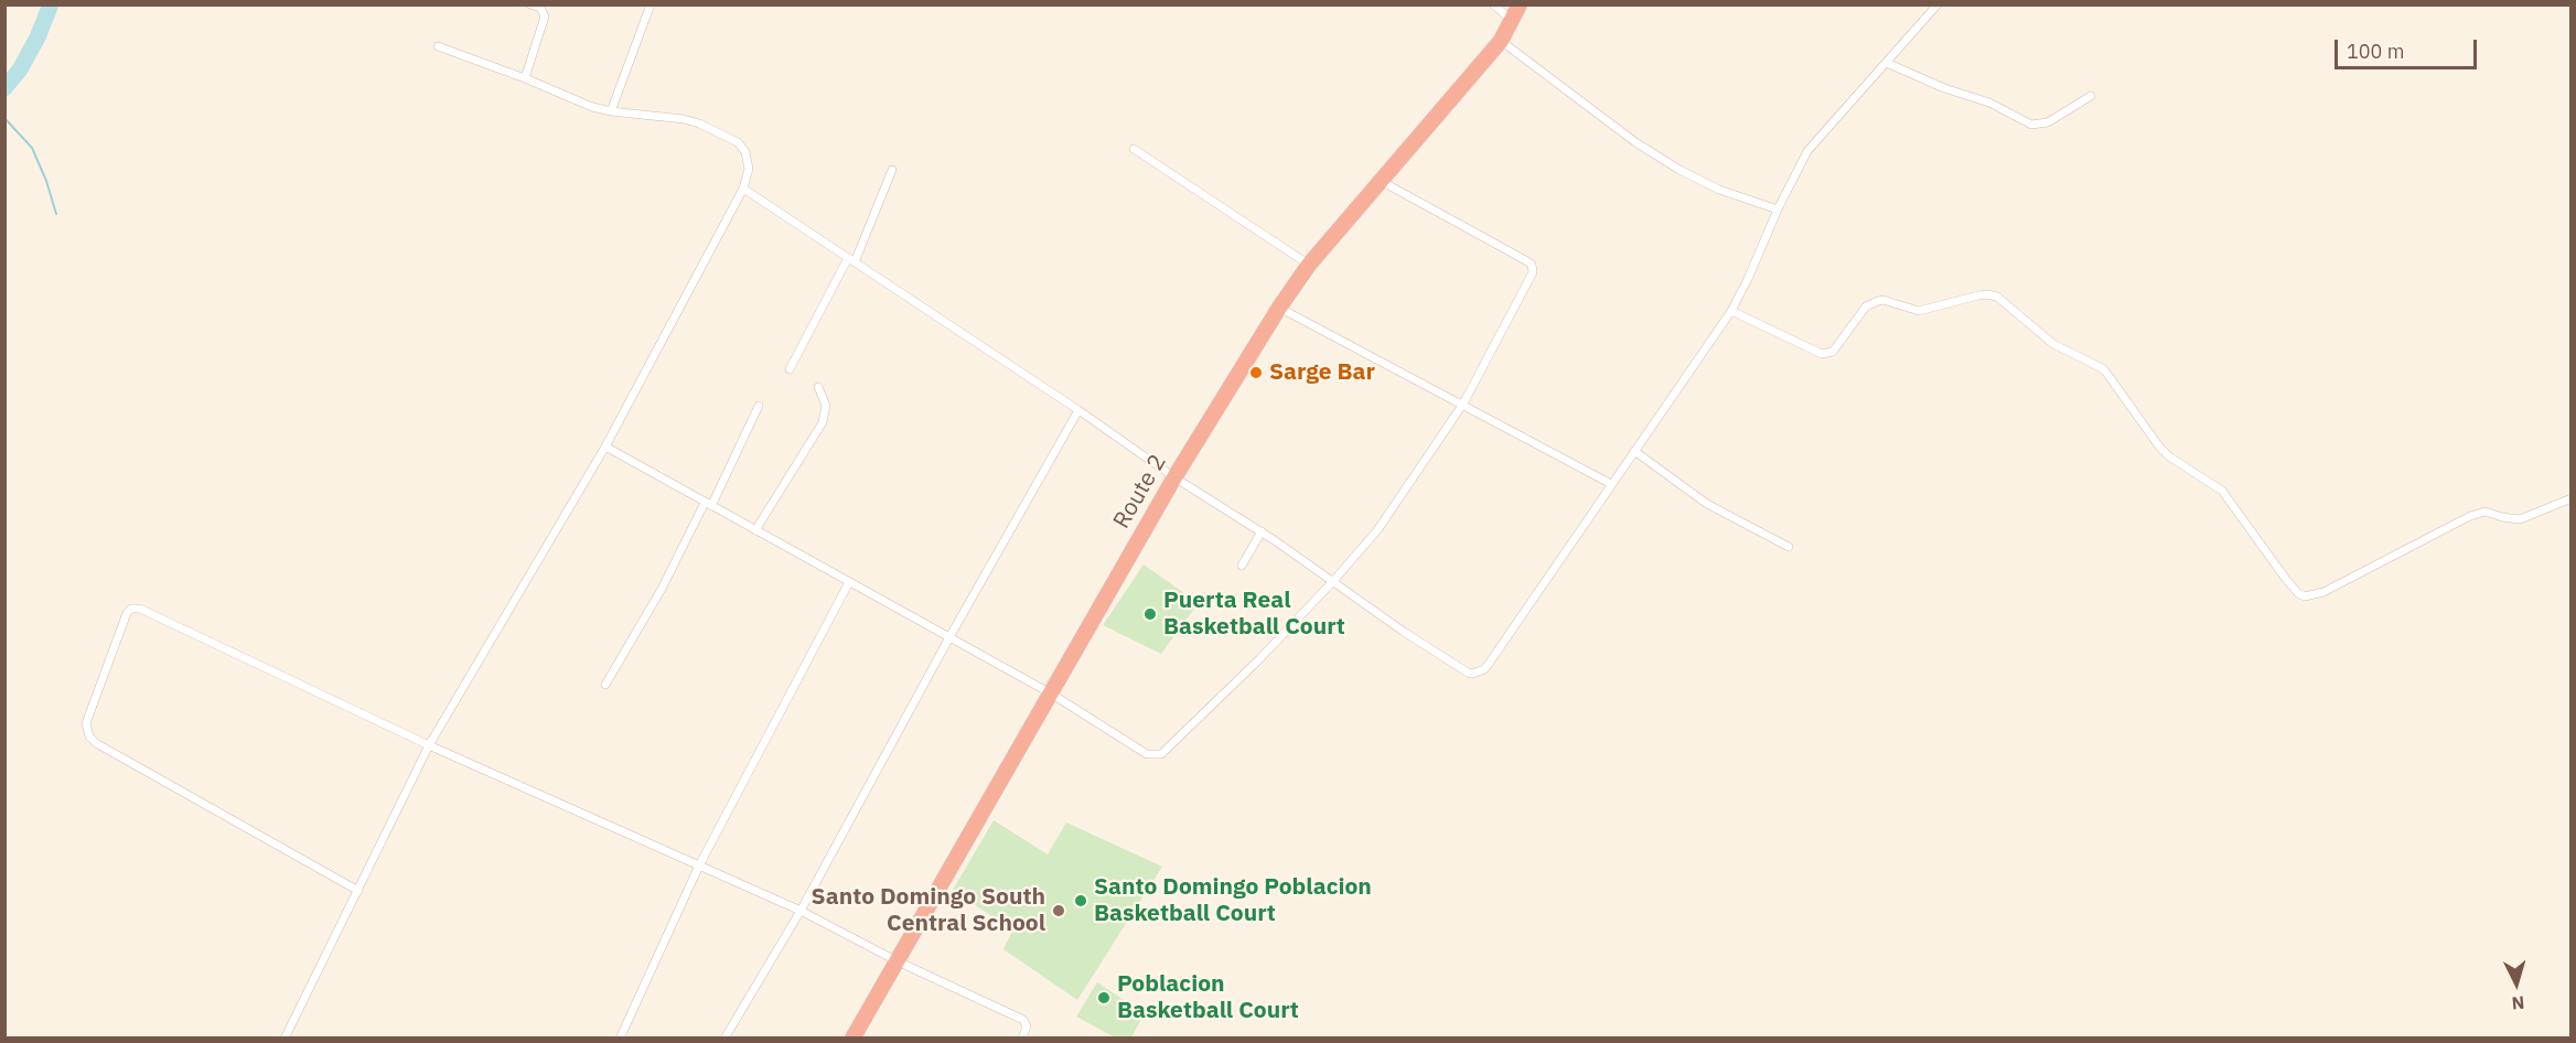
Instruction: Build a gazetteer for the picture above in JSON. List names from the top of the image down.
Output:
{
  "streets": {
    "highway": ["Route 2"]
  },
  "places": [
    "Sarge Bar",
    "Puerta Real Basketball Court",
    "Santo Domingo Poblacion Basketball Court",
    "Santo Domingo South Central School",
    "Poblacion Basketball Court"
  ],
  "scale_bar": "100 m",
  "north": "bottom"
}
